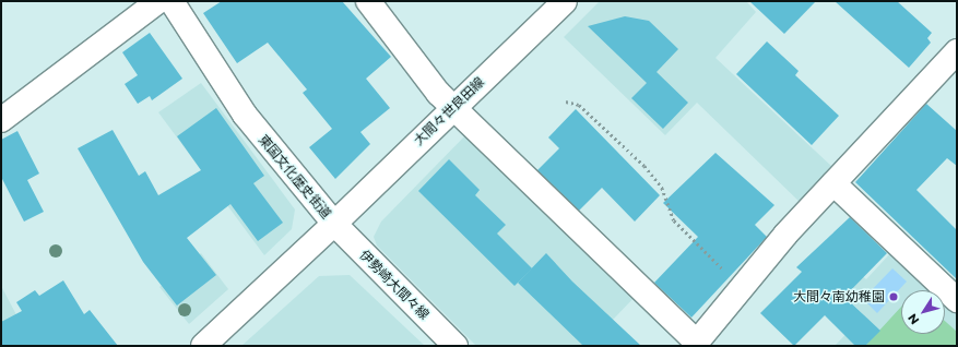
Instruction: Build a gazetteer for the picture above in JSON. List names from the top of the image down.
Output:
{
  "streets": {
    "main road": ["大間々世良田線", "東国文化歴史街道", "伊勢崎大間々線"]
  },
  "crossings": [
    ["大間々世良田線", "東国文化歴史街道"],
    ["大間々世良田線", "伊勢崎大間々線"],
    ["東国文化歴史街道", "伊勢崎大間々線"]
  ],
  "places": ["大間々南幼稚園"],
  "north": "bottom left"
}
